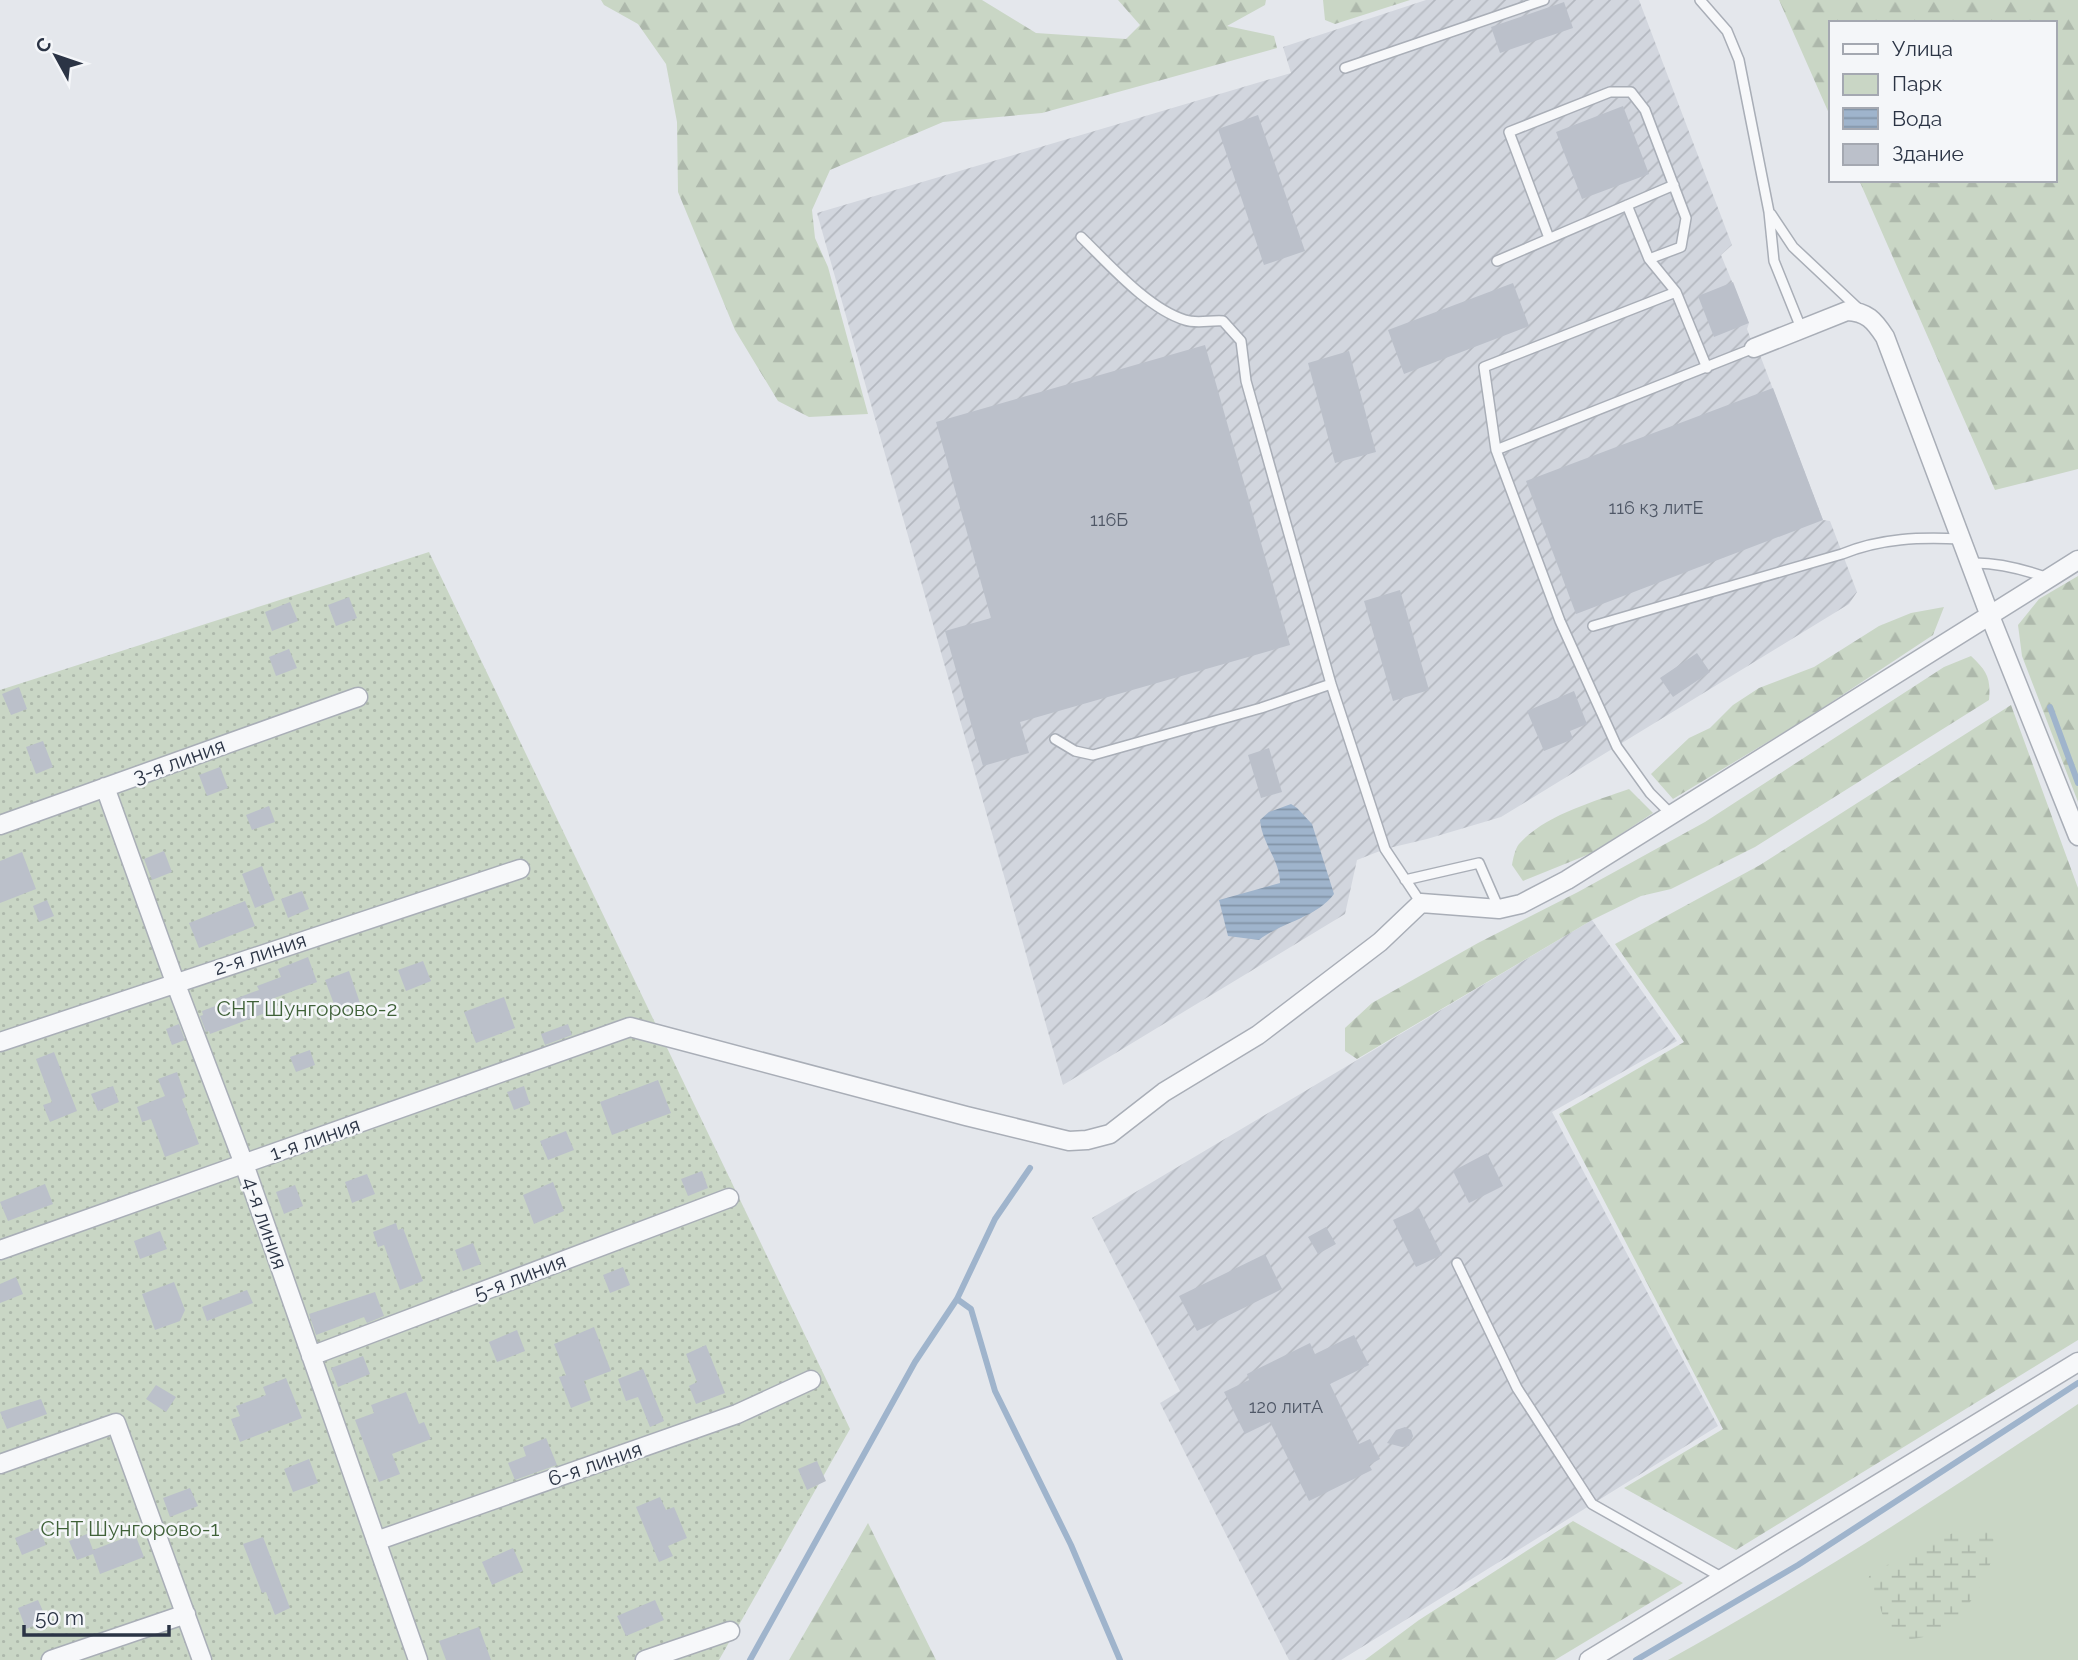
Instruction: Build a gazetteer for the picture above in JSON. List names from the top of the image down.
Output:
{
  "streets": {
    "street": [
      "3-я линия",
      "2-я линия",
      "1-я линия",
      "4-я линия",
      "5-я линия",
      "6-я линия"
    ]
  },
  "crossings": [
    ["3-я линия", "4-я линия"],
    ["2-я линия", "4-я линия"],
    ["1-я линия", "4-я линия"],
    ["4-я линия", "5-я линия"],
    ["4-я линия", "6-я линия"]
  ],
  "parks": ["СНТ Шунгорово-2", "СНТ Шунгорово-1"],
  "house_numbers": ["116 к3 литЕ", "116Б", "120 литА"],
  "legend": [
    "Улица",
    "Парк",
    "Вода",
    "Здание"
  ],
  "scale_bar": "50 m",
  "north": "top left"
}
